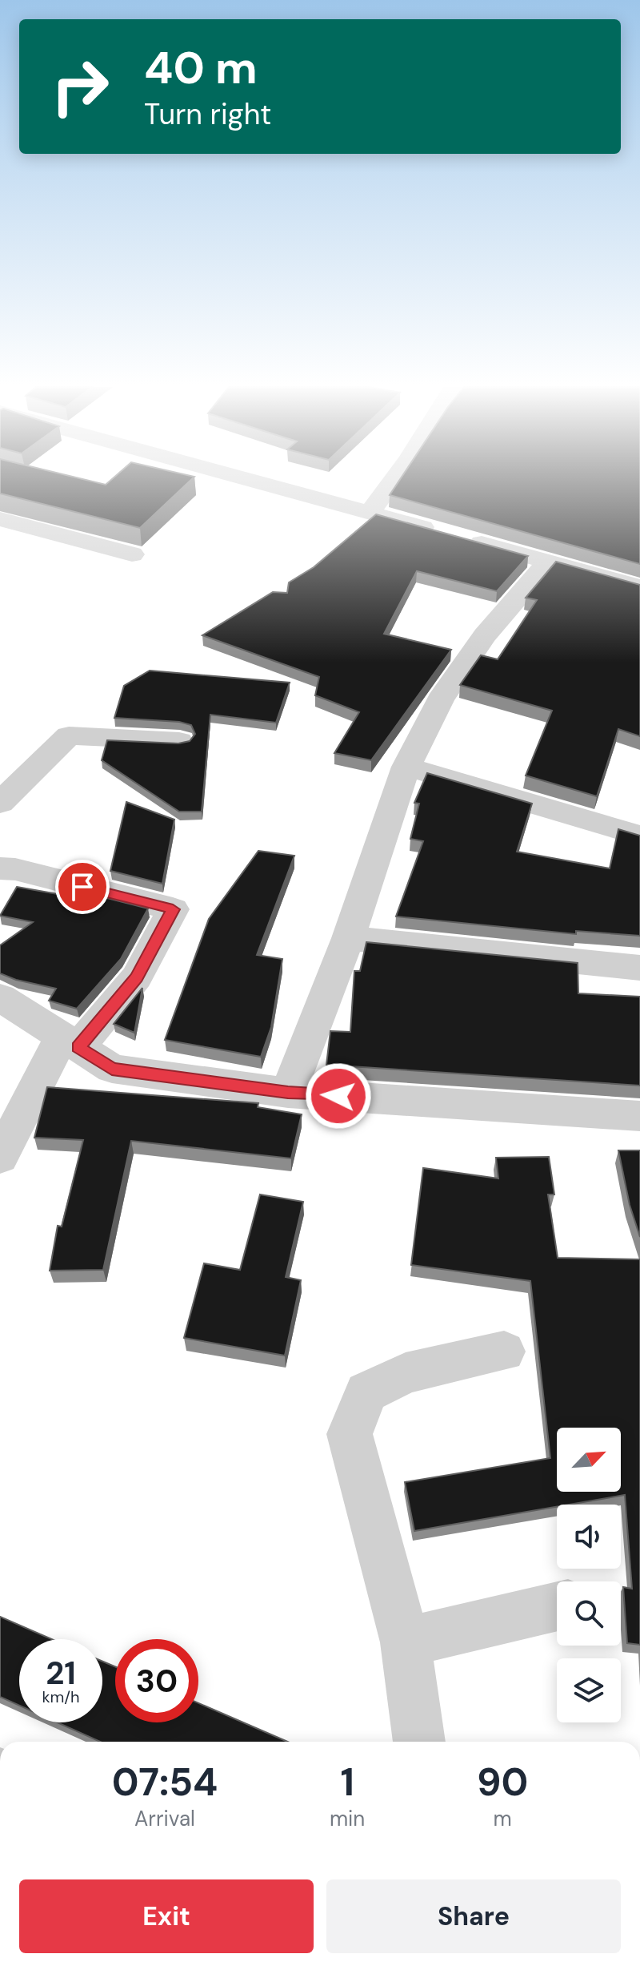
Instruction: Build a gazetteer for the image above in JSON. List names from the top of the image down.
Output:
{
  "north": "top right",
  "page": {
    "turn": ["40 m", "Turn right"],
    "speed": "21 km/h",
    "limit": "30",
    "eta": [
      "07:54",
      "Arrival",
      "1",
      "min",
      "90",
      "m"
    ],
    "buttons": ["Exit", "Share"]
  }
}
